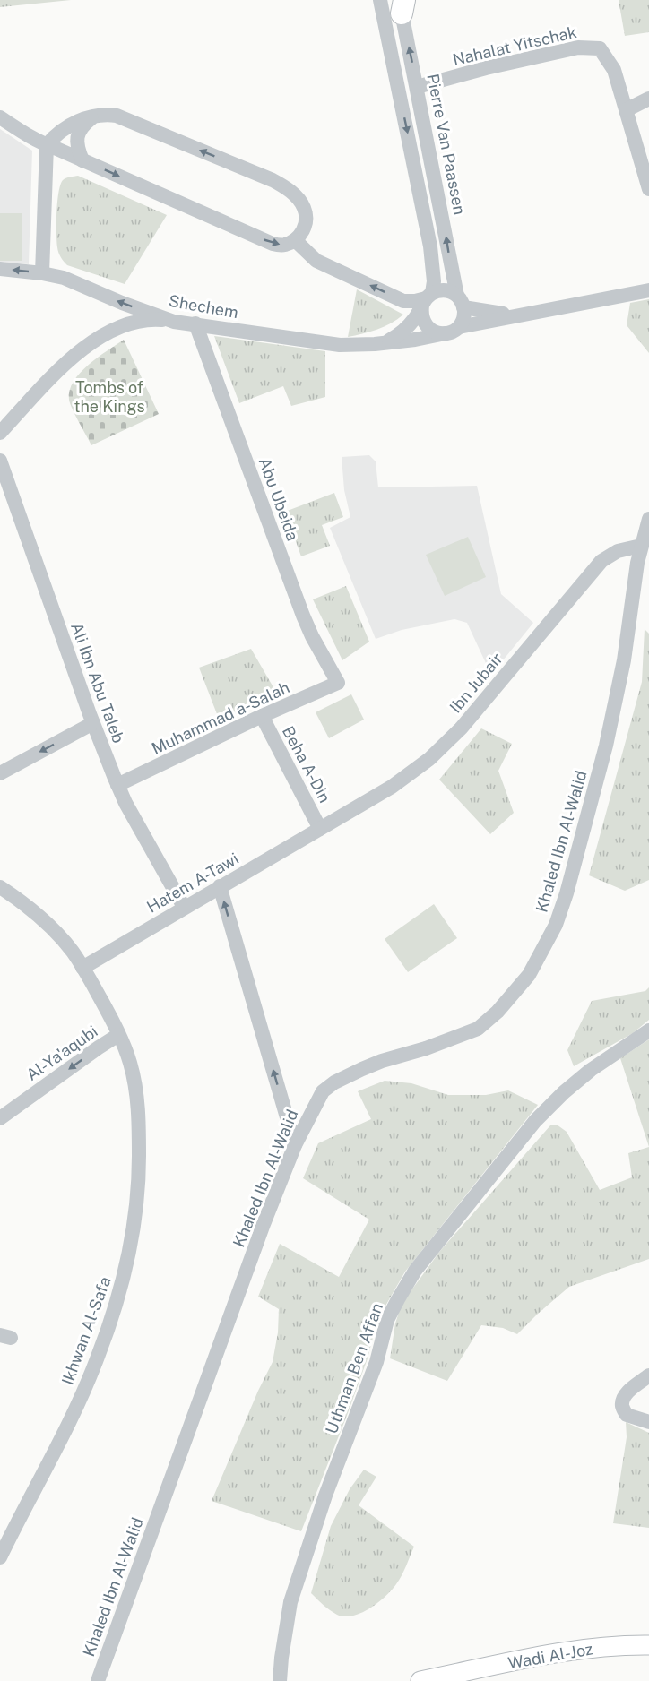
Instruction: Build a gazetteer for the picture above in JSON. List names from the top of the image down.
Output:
{
  "streets": {
    "main road": ["Wadi Al-Joz"],
    "street": [
      "Nahalat Yitschak",
      "Pierre Van Paassen",
      "Shechem",
      "Abu Ubeida",
      "Ali Ibn Abu Taleb",
      "Ibn Jubair",
      "Muhammad a-Salah",
      "Beha A-Din",
      "Khaled Ibn Al-Walid",
      "Hatem A-Tawi",
      "Al-Ya'aqubi",
      "Ikhwan Al-Safa",
      "Uthman Ben Affan"
    ]
  },
  "crossings": [
    ["Nahalat Yitschak", "Pierre Van Paassen"],
    ["Pierre Van Paassen", "Shechem"],
    ["Shechem", "Abu Ubeida"],
    ["Abu Ubeida", "Muhammad a-Salah"],
    ["Ali Ibn Abu Taleb", "Muhammad a-Salah"],
    ["Ali Ibn Abu Taleb", "Hatem A-Tawi"],
    ["Ibn Jubair", "Beha A-Din"],
    ["Ibn Jubair", "Khaled Ibn Al-Walid"],
    ["Ibn Jubair", "Hatem A-Tawi"],
    ["Muhammad a-Salah", "Beha A-Din"],
    ["Beha A-Din", "Hatem A-Tawi"],
    ["Hatem A-Tawi", "Ikhwan Al-Safa"],
    ["Al-Ya'aqubi", "Ikhwan Al-Safa"]
  ],
  "one_way": ["Al-Ya'aqubi"],
  "parks": ["Tombs of the Kings"]
}
